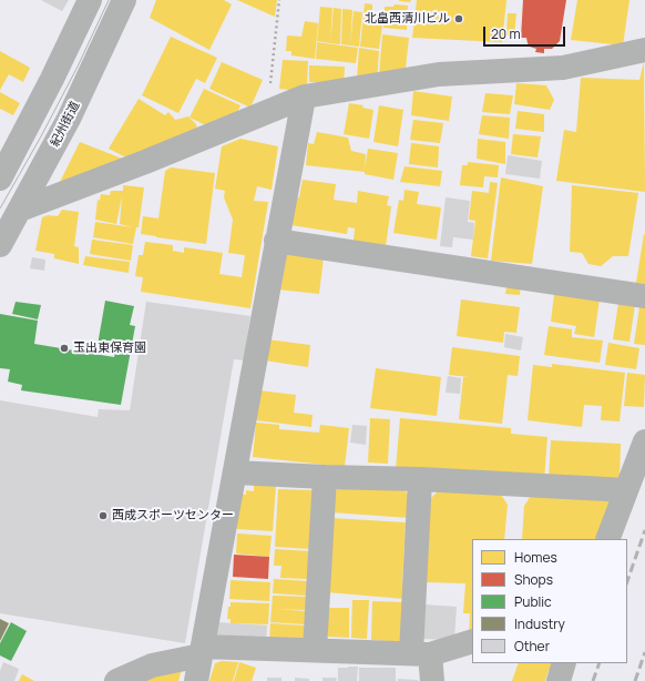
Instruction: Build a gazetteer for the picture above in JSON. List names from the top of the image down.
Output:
{
  "streets": {
    "street": ["紀州街道"]
  },
  "places": ["北畠西清川ビル", "玉出東保育園", "西成スポーツセンター"],
  "legend": [
    "Homes",
    "Shops",
    "Public",
    "Industry",
    "Other"
  ],
  "scale_bar": "20 m"
}
